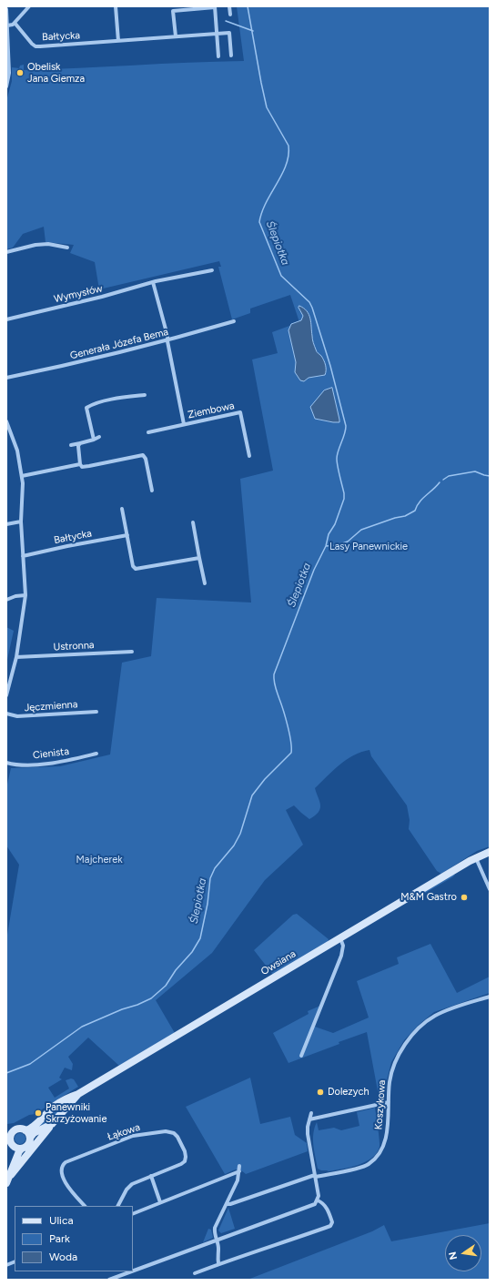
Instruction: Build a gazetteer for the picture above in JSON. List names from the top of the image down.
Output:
{
  "streets": {
    "street": [
      "Bałtycka",
      "Wymysłów",
      "Generała Józefa Bema",
      "Ziembowa",
      "Ustronna",
      "Jęczmienna",
      "Cienista",
      "Owsiana",
      "Koszykowa",
      "Łąkowa"
    ]
  },
  "crossings": [
    ["Generała Józefa Bema", "Ziembowa"]
  ],
  "water": ["Ślepiotka"],
  "parks": ["Lasy Panewnickie", "Majcherek"],
  "places": [
    "Obelisk Jana Giemza",
    "M&M Gastro",
    "Dolezych",
    "Panewniki Skrzyżowanie"
  ],
  "legend": ["Ulica", "Park", "Woda"],
  "north": "left"
}
